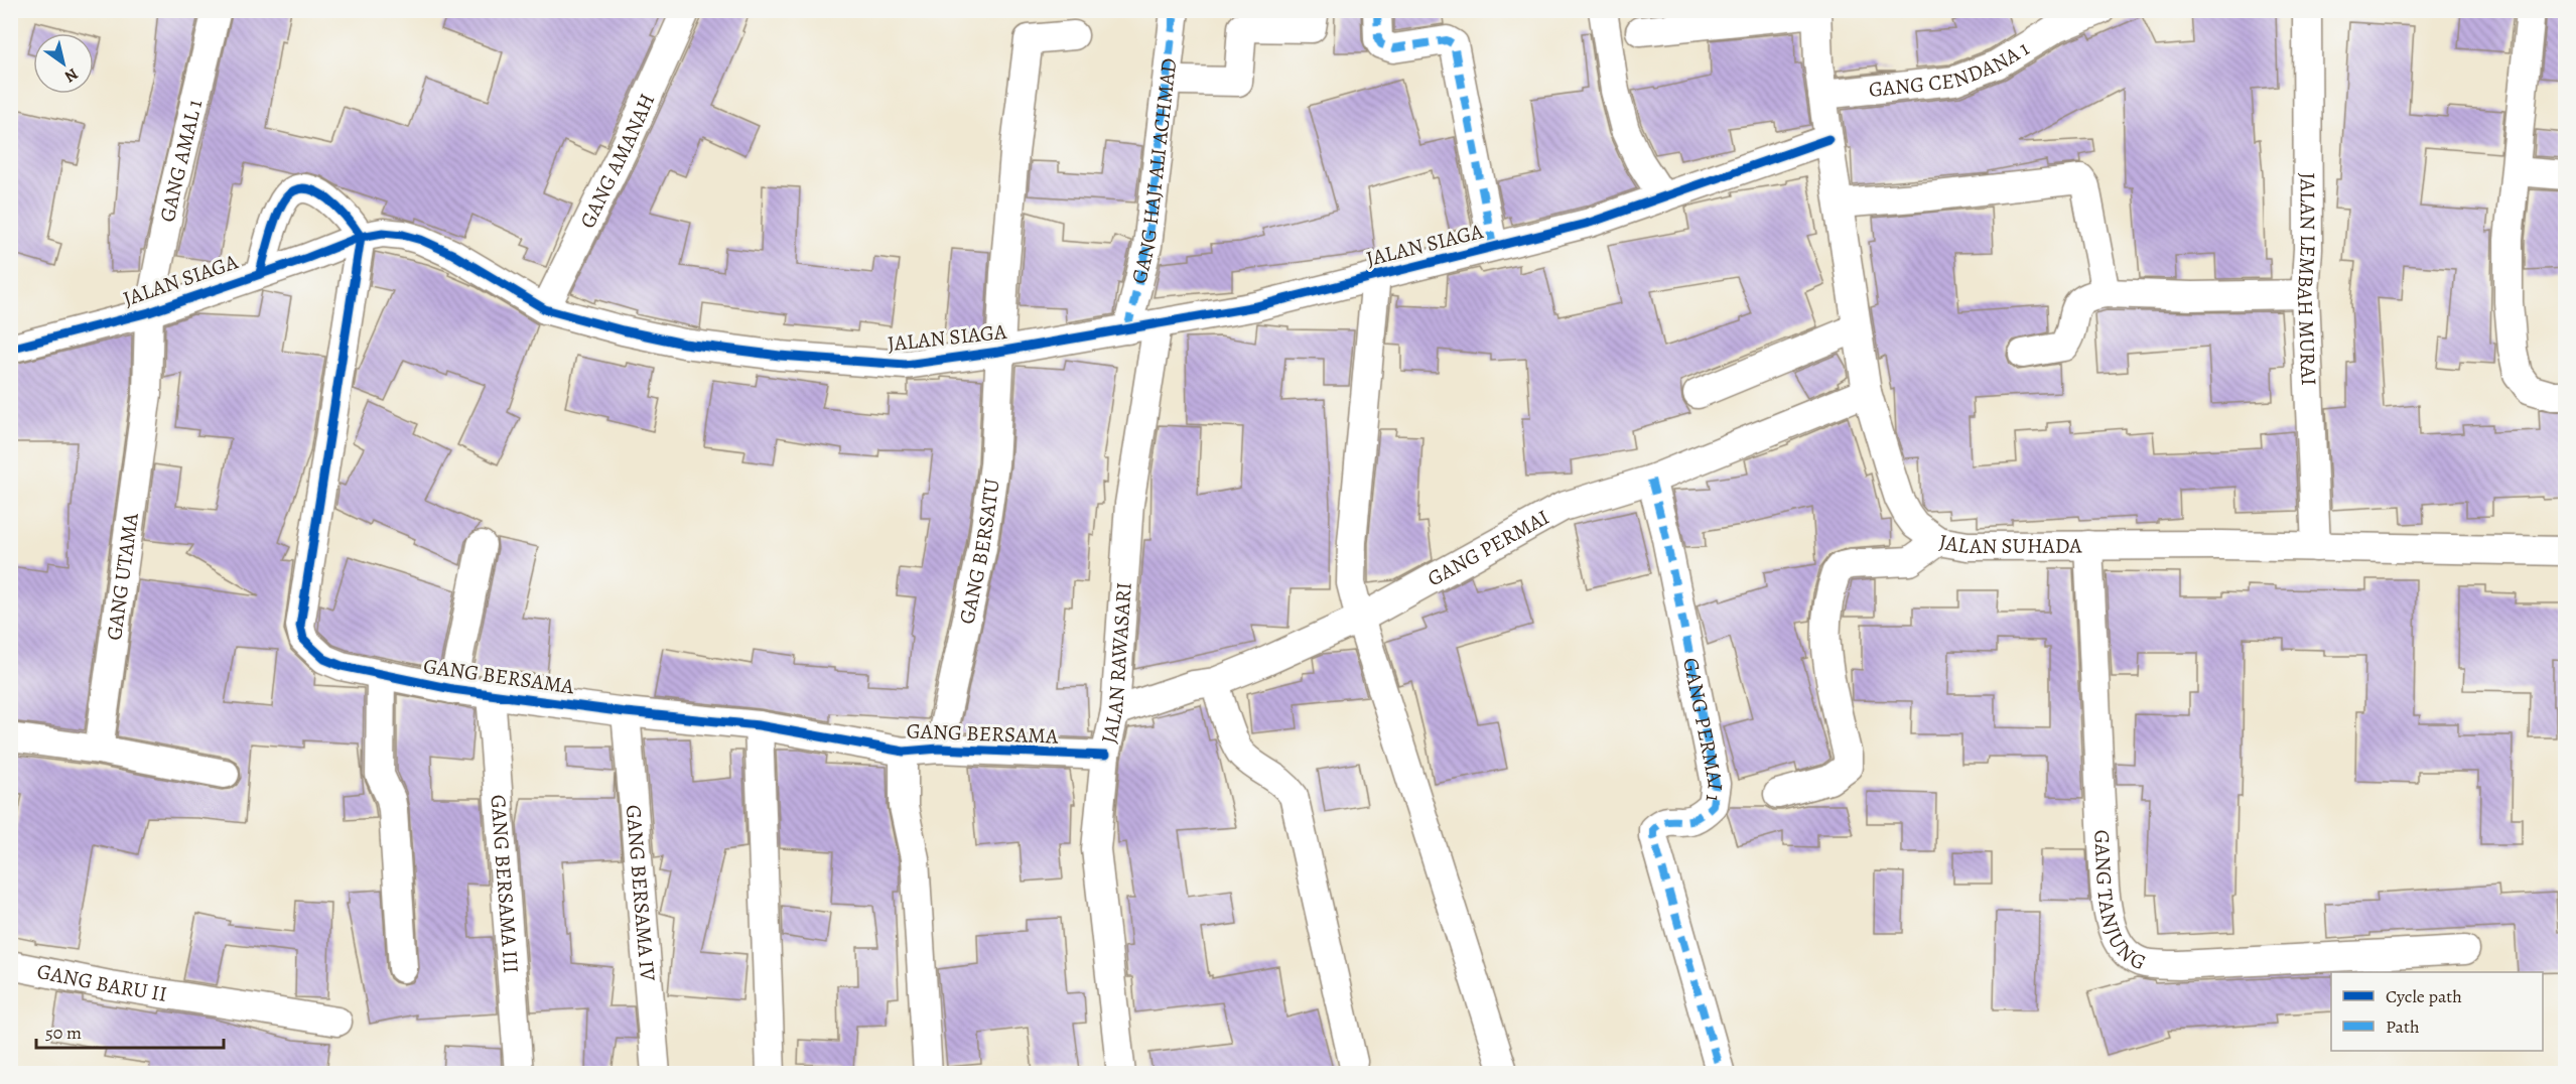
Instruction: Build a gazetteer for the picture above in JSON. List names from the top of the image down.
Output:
{
  "streets": {
    "street": [
      "GANG CENDANA 1",
      "GANG AMANAH",
      "GANG AMAL 1",
      "GANG HAJI ALI ACHMAD",
      "JALAN SIAGA",
      "JALAN LEMBAH MURAI",
      "JALAN SUHADA",
      "GANG PERMAI",
      "GANG BERSATU",
      "GANG UTAMA",
      "JALAN RAWASARI",
      "GANG BERSAMA",
      "GANG PERMAI 1",
      "GANG BERSAMA III",
      "GANG TANJUNG",
      "GANG BERSAMA IV",
      "GANG BARU II"
    ]
  },
  "crossings": [
    ["GANG CENDANA 1", "JALAN SUHADA"],
    ["GANG AMANAH", "JALAN SIAGA"],
    ["GANG AMAL 1", "JALAN SIAGA"],
    ["GANG AMAL 1", "GANG UTAMA"],
    ["GANG HAJI ALI ACHMAD", "JALAN SIAGA"],
    ["JALAN SIAGA", "JALAN SUHADA"],
    ["JALAN SIAGA", "GANG BERSATU"],
    ["JALAN SIAGA", "GANG UTAMA"],
    ["JALAN SIAGA", "JALAN RAWASARI"],
    ["JALAN SIAGA", "GANG BERSAMA"],
    ["JALAN LEMBAH MURAI", "JALAN SUHADA"],
    ["JALAN SUHADA", "GANG PERMAI"],
    ["JALAN SUHADA", "GANG TANJUNG"],
    ["GANG PERMAI", "JALAN RAWASARI"],
    ["GANG PERMAI", "GANG PERMAI 1"],
    ["GANG BERSATU", "GANG BERSAMA"],
    ["JALAN RAWASARI", "GANG BERSAMA"],
    ["GANG BERSAMA", "GANG BERSAMA III"],
    ["GANG BERSAMA", "GANG BERSAMA IV"]
  ],
  "legend": ["Cycle path", "Path"],
  "scale_bar": "50 m",
  "north": "bottom right"
}
